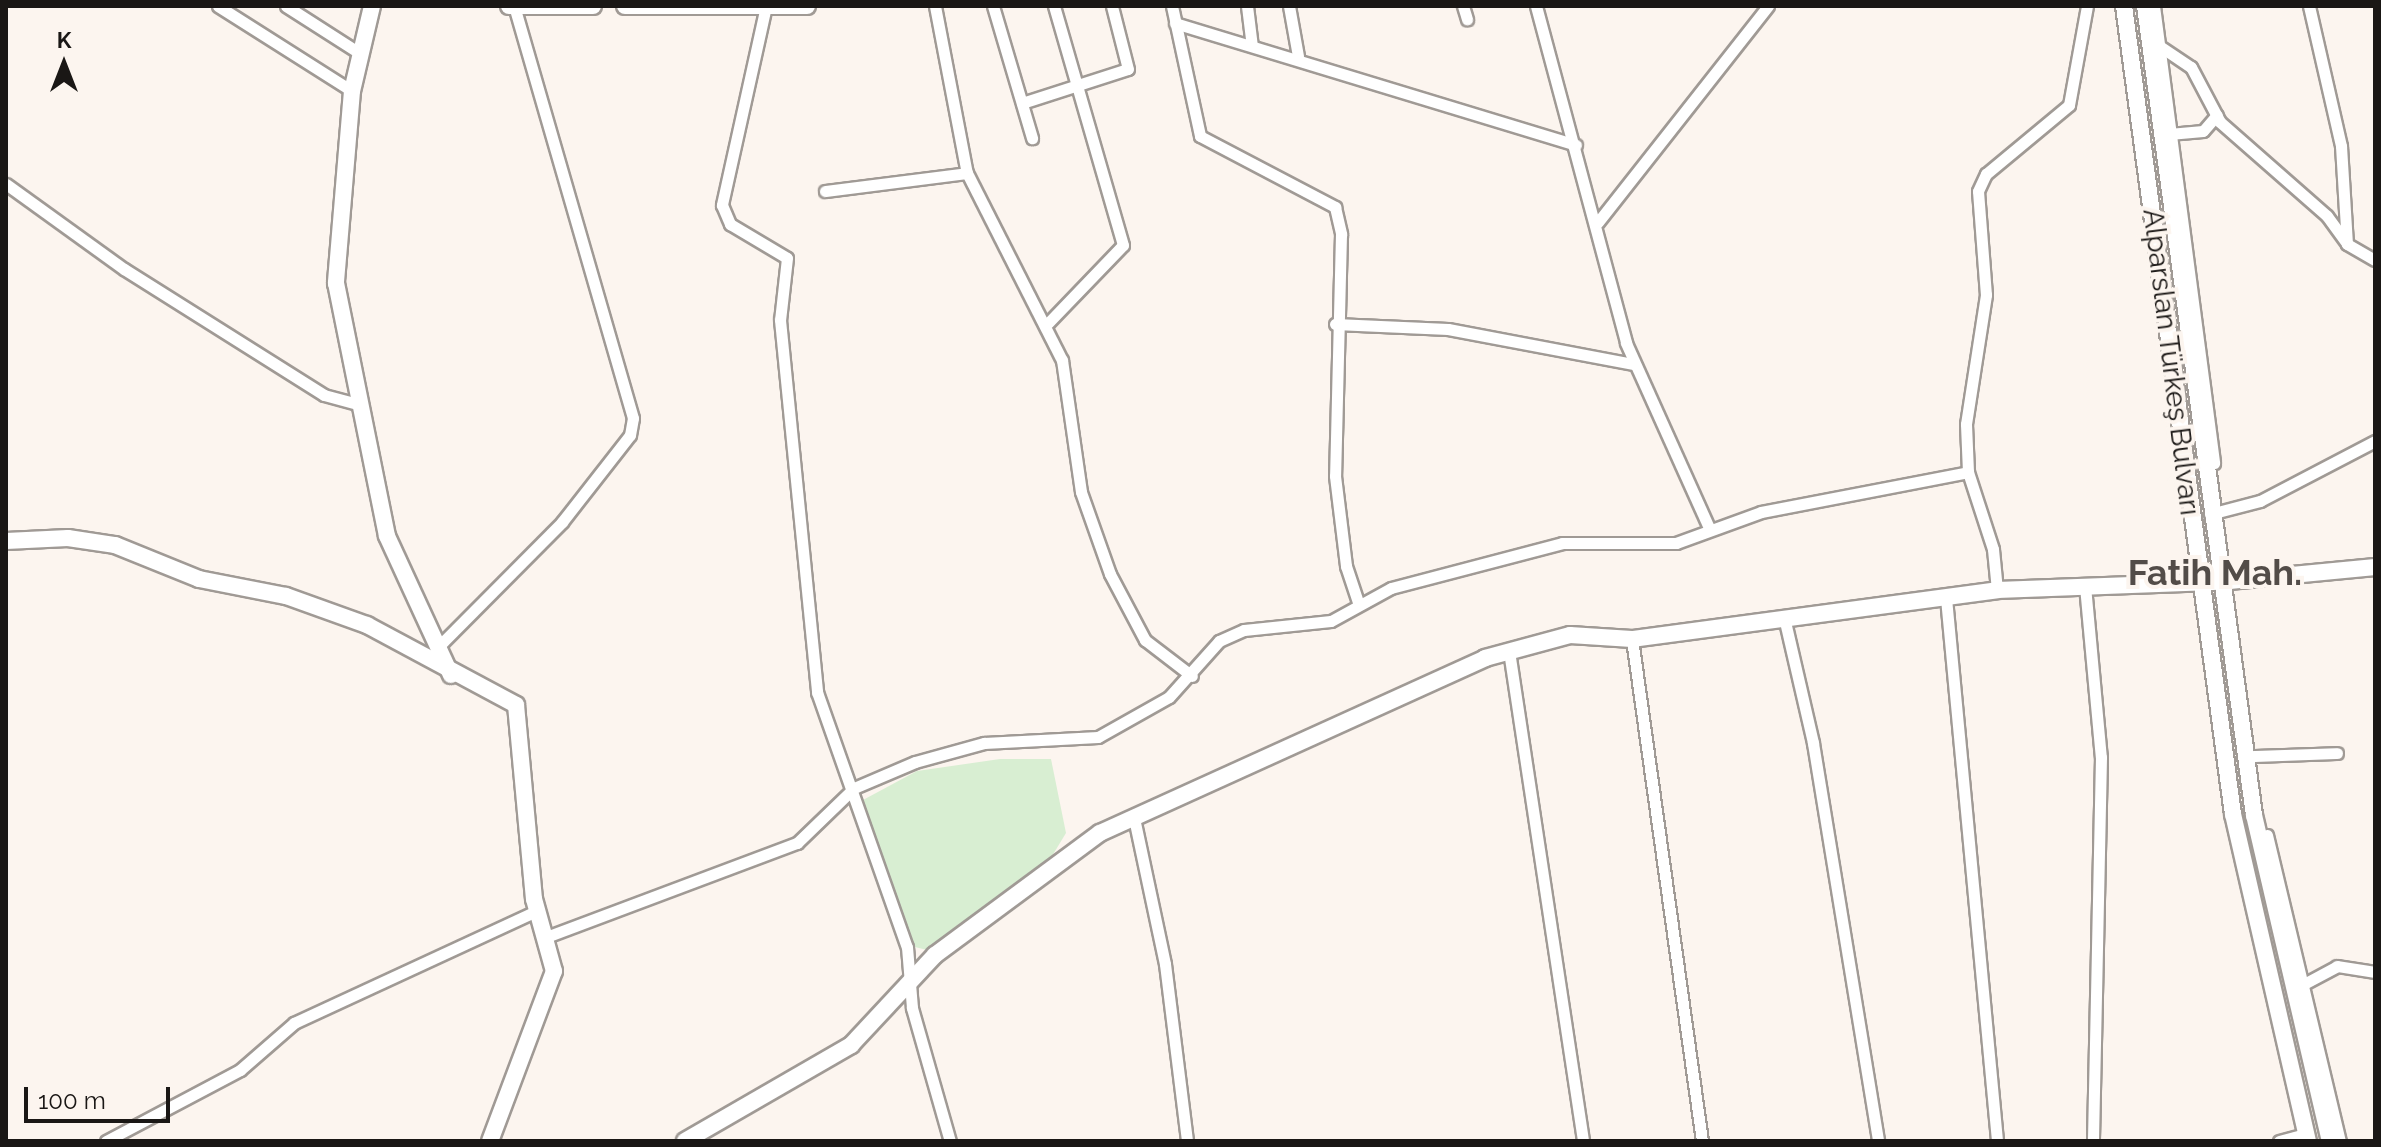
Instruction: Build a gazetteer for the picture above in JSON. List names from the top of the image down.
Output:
{
  "streets": {
    "street": ["Alparslan Türkeş Bulvarı"]
  },
  "districts": ["Fatih Mah."],
  "scale_bar": "100 m",
  "north": "top"
}
